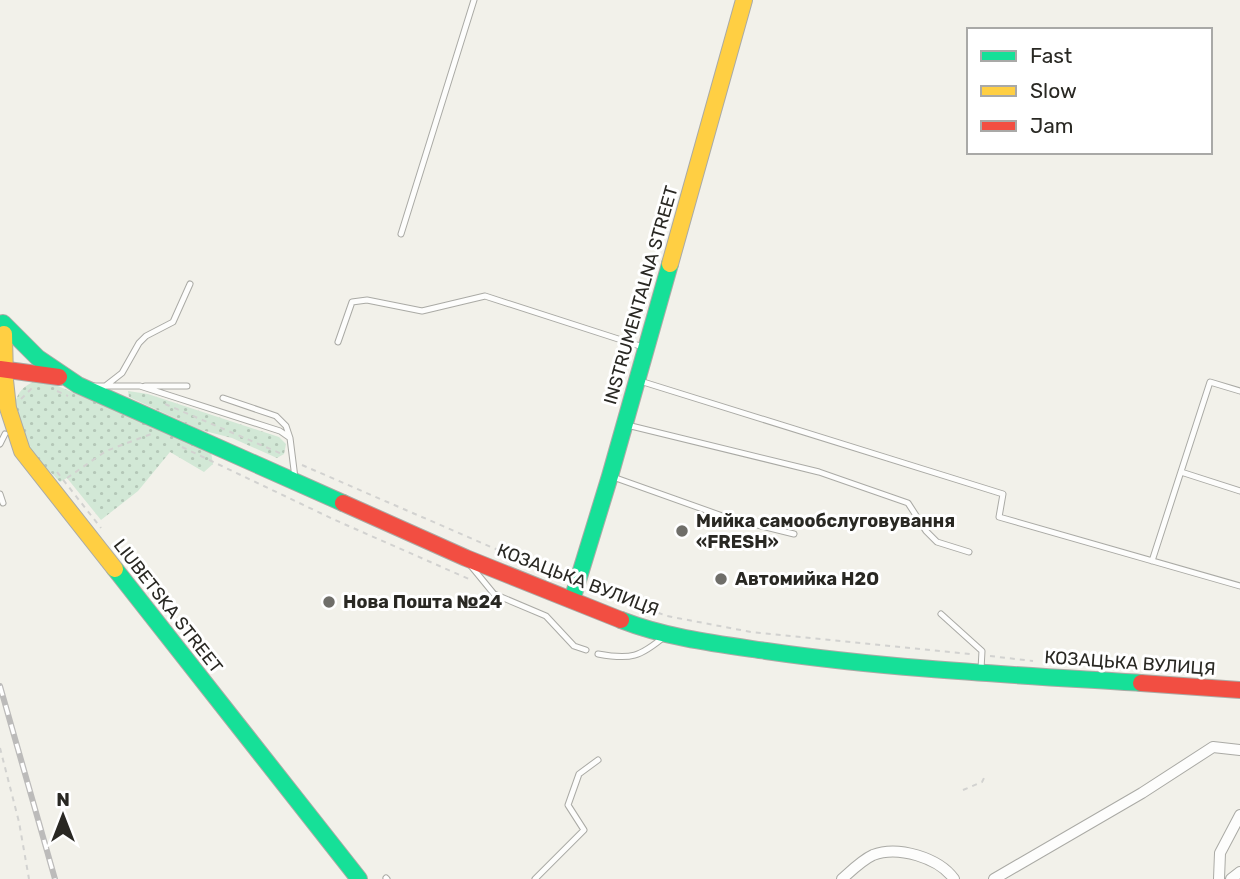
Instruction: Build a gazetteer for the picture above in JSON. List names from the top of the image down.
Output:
{
  "streets": {
    "main road": ["INSTRUMENTALNA STREET", "КОЗАЦЬКА ВУЛИЦЯ", "LIUBETSKA STREET"]
  },
  "crossings": [
    ["INSTRUMENTALNA STREET", "КОЗАЦЬКА ВУЛИЦЯ"],
    ["КОЗАЦЬКА ВУЛИЦЯ", "LIUBETSKA STREET"]
  ],
  "places": ["Мийка самообслуговування «FRESH»", "Автомийка H2O", "Нова Пошта №24"],
  "legend": ["Fast", "Slow", "Jam"],
  "north": "top"
}
